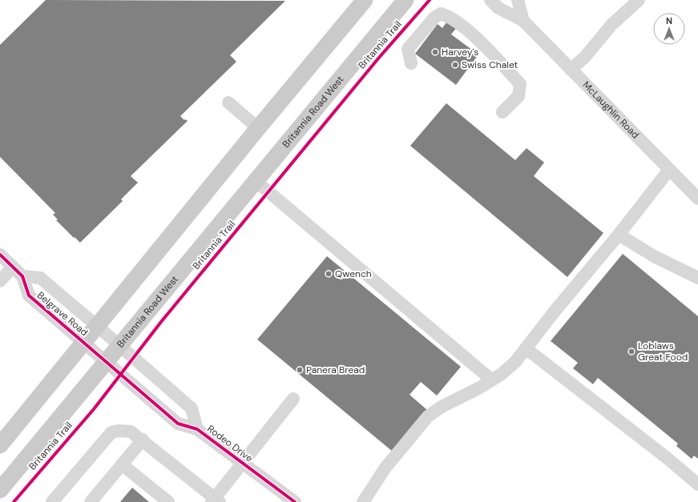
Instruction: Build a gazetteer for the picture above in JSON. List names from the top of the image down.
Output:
{
  "streets": {
    "main road": ["Britannia Road West"],
    "street": ["McLaughlin Road", "Belgrave Road", "Rodeo Drive"],
    "cycle path": ["Britannia Trail"]
  },
  "crossings": [
    ["Britannia Road West", "Belgrave Road"],
    ["Britannia Road West", "Rodeo Drive"],
    ["Belgrave Road", "Rodeo Drive"]
  ],
  "places": [
    "Harvey's",
    "Swiss Chalet",
    "Qwench",
    "Loblaws Great Food",
    "Panera Bread"
  ],
  "north": "top"
}
